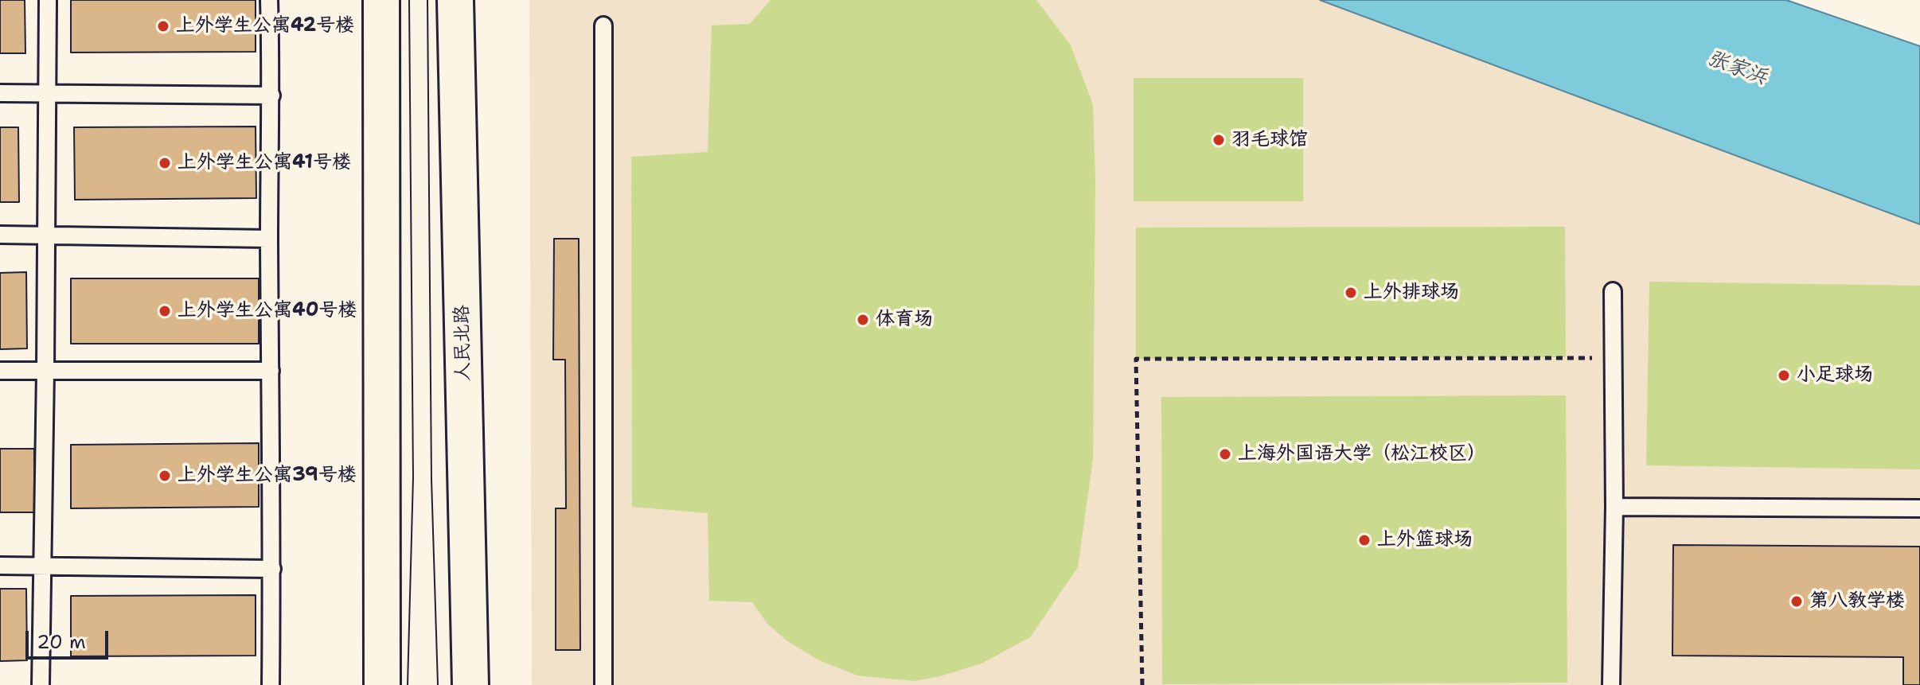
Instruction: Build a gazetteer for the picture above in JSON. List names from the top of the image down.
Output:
{
  "streets": {
    "main road": ["人民北路"]
  },
  "water": ["张家浜"],
  "places": [
    "上外学生公寓42号楼",
    "羽毛球馆",
    "上外学生公寓41号楼",
    "上外排球场",
    "上外学生公寓40号楼",
    "体育场",
    "小足球场",
    "上海外国语大学（松江校区）",
    "上外学生公寓39号楼",
    "上外篮球场",
    "第八教学楼"
  ],
  "scale_bar": "20 m"
}
